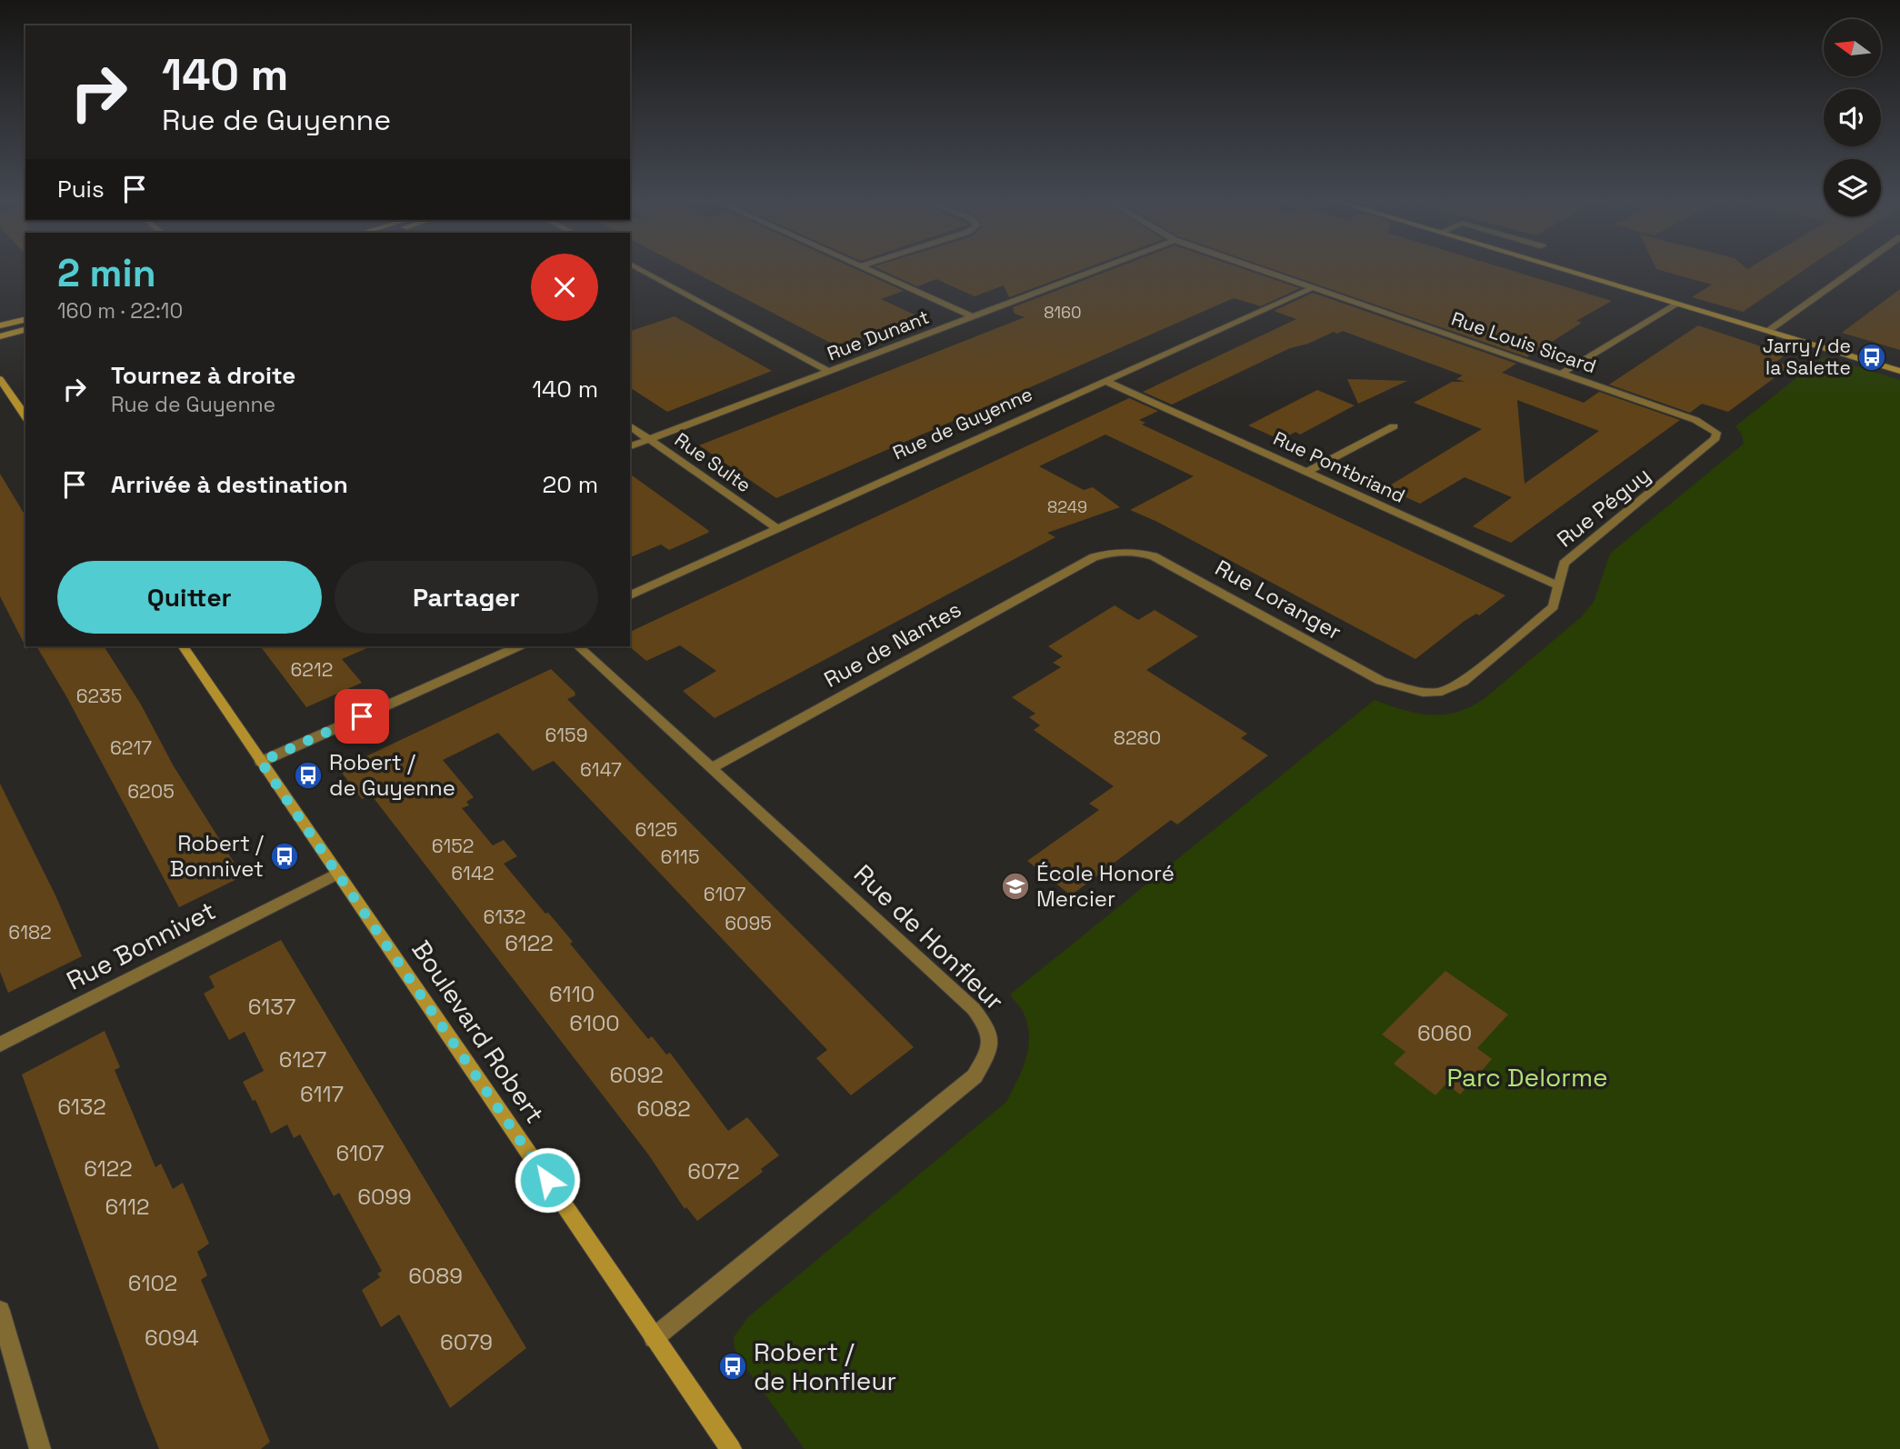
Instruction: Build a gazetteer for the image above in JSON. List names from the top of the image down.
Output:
{
  "streets": {
    "street": [
      "Rue Dunant",
      "Rue Louis Sicard",
      "Rue de Guyenne",
      "Rue Sulte",
      "Rue Pontbriand",
      "Rue Péguy",
      "Rue Loranger",
      "Rue de Nantes",
      "Rue de Honfleur",
      "Rue Bonnivet",
      "Boulevard Robert"
    ]
  },
  "crossings": [
    ["Rue Dunant", "Rue Sulte"],
    ["Rue Louis Sicard", "Rue de Guyenne"],
    ["Rue Louis Sicard", "Rue Péguy"],
    ["Rue de Guyenne", "Rue Sulte"],
    ["Rue de Guyenne", "Rue Pontbriand"],
    ["Rue Pontbriand", "Rue Péguy"],
    ["Rue Péguy", "Rue Loranger"],
    ["Rue Loranger", "Rue de Nantes"],
    ["Rue de Nantes", "Rue de Honfleur"],
    ["Rue de Honfleur", "Boulevard Robert"],
    ["Rue Bonnivet", "Boulevard Robert"]
  ],
  "parks": ["Parc Delorme"],
  "places": {
    "bus stop": [
      "Jarry / de la Salette",
      "Robert / de Guyenne",
      "Robert / Bonnivet",
      "Robert / de Honfleur"
    ],
    "school or university": ["École Honoré Mercier"]
  },
  "house_numbers": [
    "8160",
    "8249",
    "6212",
    "6235",
    "6159",
    "8280",
    "6217",
    "6147",
    "6205",
    "6125",
    "6152",
    "6115",
    "6142",
    "6107",
    "6132",
    "6095",
    "6182",
    "6122",
    "6110",
    "6137",
    "6100",
    "6060",
    "6127",
    "6092",
    "6117",
    "6132",
    "6082",
    "6107",
    "6122",
    "6072",
    "6099",
    "6112",
    "6089",
    "6102",
    "6094",
    "6079"
  ],
  "north": "left",
  "page": {
    "turn": ["140 m", "Rue de Guyenne"],
    "then": "Puis",
    "heading": ["2 min", "160 m · 22:10"],
    "list": [
      {
        "name": "Tournez à droite",
        "note": "Rue de Guyenne",
        "value": "140 m"
      },
      {
        "name": "Arrivée à destination",
        "value": "20 m"
      }
    ],
    "buttons": ["Quitter", "Partager"]
  }
}
